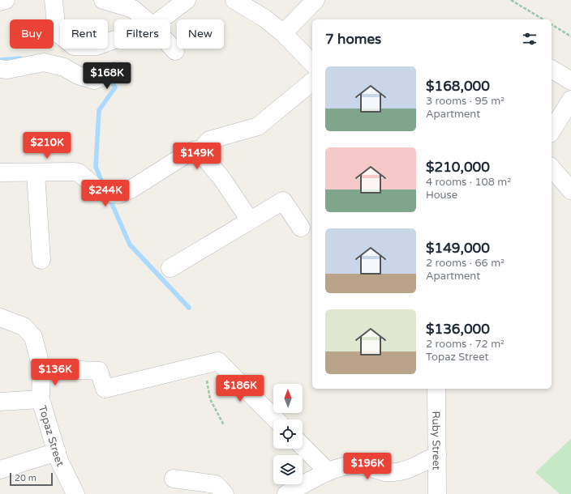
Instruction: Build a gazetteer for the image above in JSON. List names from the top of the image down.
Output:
{
  "streets": {
    "street": ["Topaz Street", "Ruby Street"]
  },
  "scale_bar": "20 m",
  "north": "top",
  "page": {
    "chip": [
      "Buy",
      "Rent",
      "Filters",
      "New"
    ],
    "heading": "7 homes",
    "list": [
      {
        "name": "$168,000",
        "note": "3 rooms · 95 m² · Apartment"
      },
      {
        "name": "$210,000",
        "note": "4 rooms · 108 m² · House"
      },
      {
        "name": "$149,000",
        "note": "2 rooms · 66 m² · Apartment"
      },
      {
        "name": "$136,000",
        "note": "2 rooms · 72 m² · Topaz Street"
      }
    ],
    "price": [
      "$168K",
      "$210K",
      "$149K",
      "$244K",
      "$136K",
      "$186K",
      "$196K"
    ],
    "scale": "20 m"
  }
}
